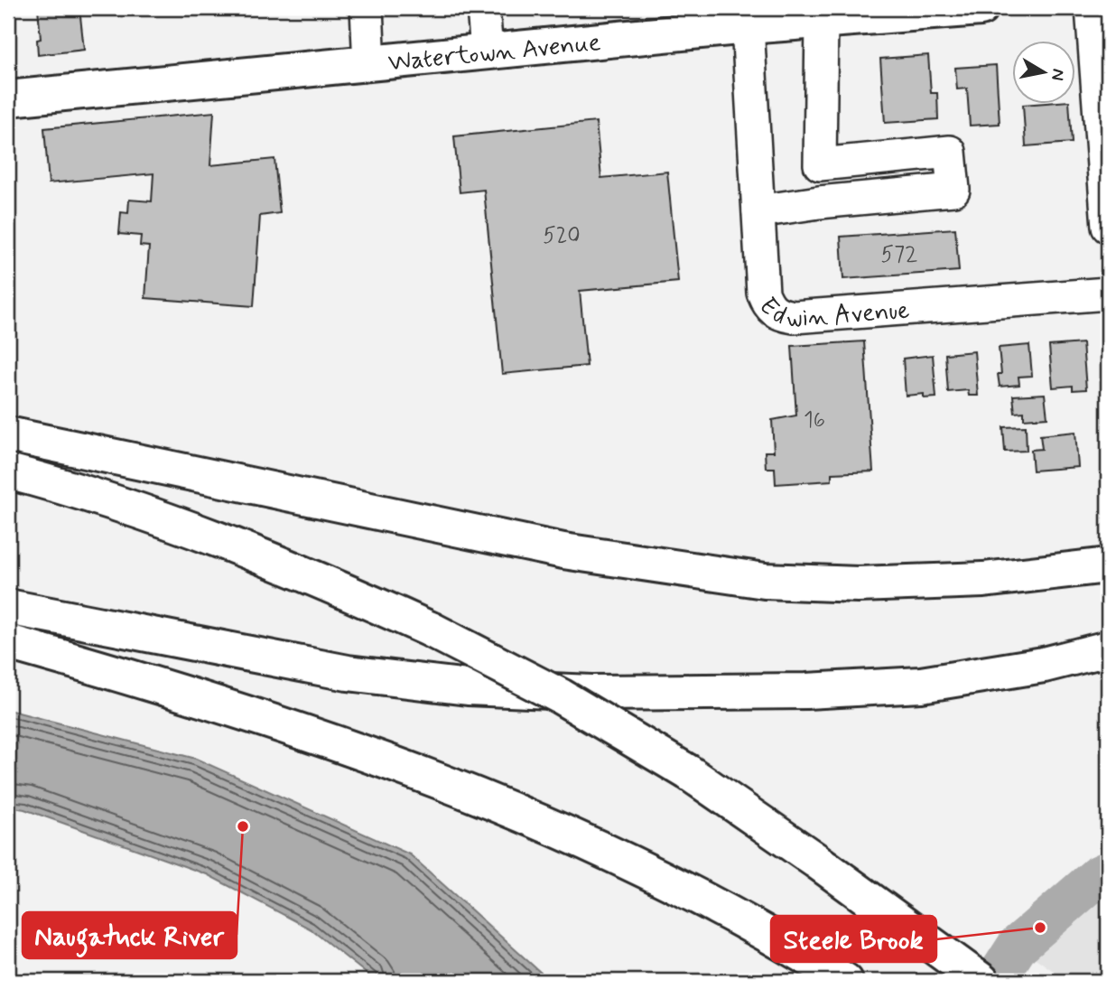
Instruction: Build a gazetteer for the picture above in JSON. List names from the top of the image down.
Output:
{
  "streets": {
    "main road": ["Watertown Avenue"],
    "street": ["Edwin Avenue"]
  },
  "crossings": [
    ["Watertown Avenue", "Edwin Avenue"]
  ],
  "places": ["Naugatuck River", "Steele Brook"],
  "house_numbers": ["520", "572", "16"],
  "north": "right"
}
